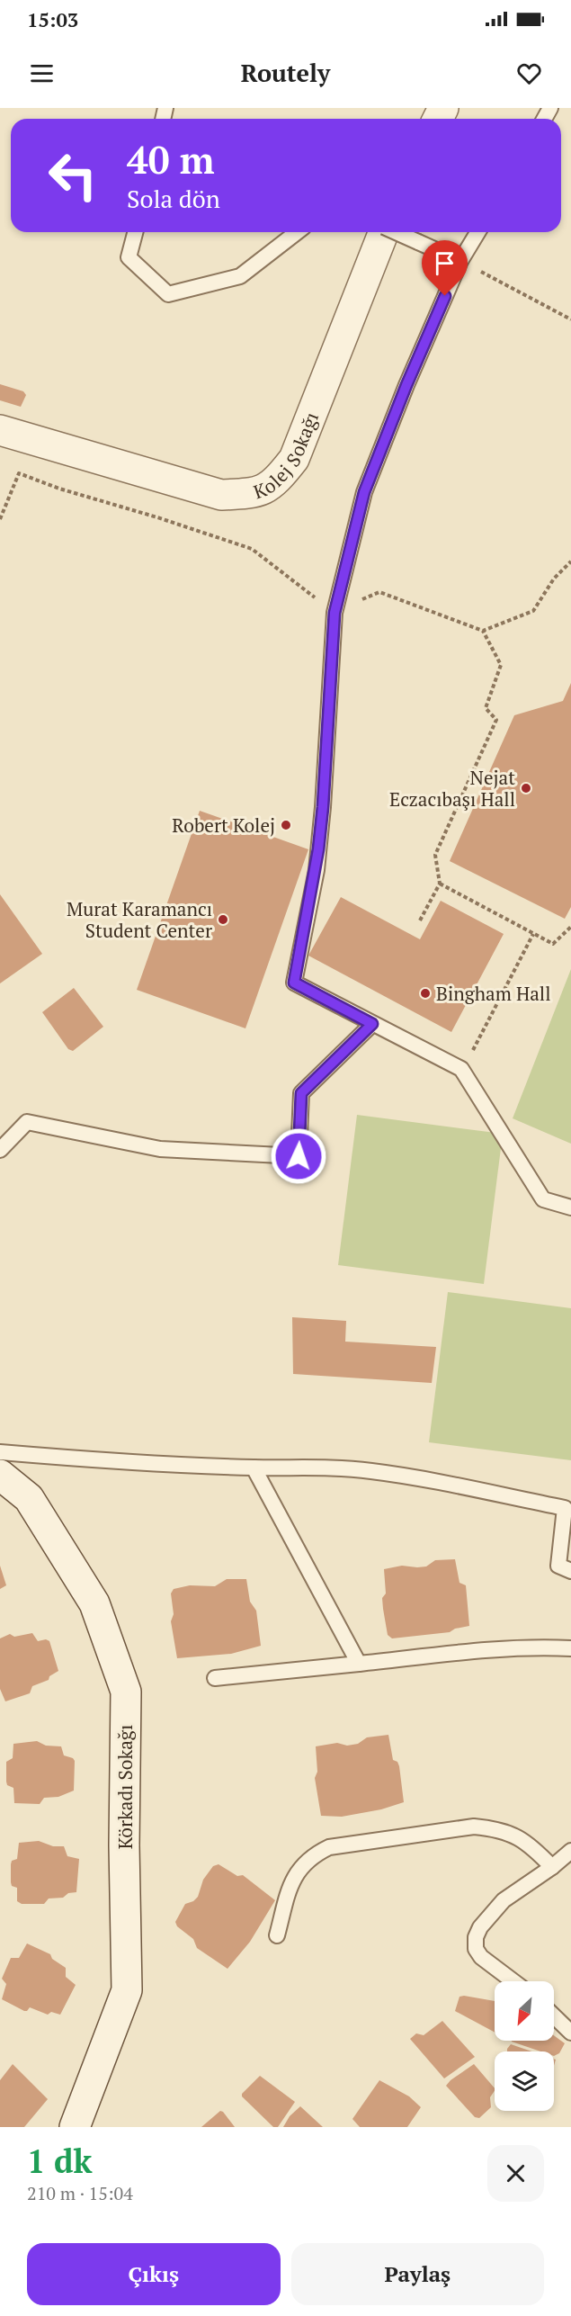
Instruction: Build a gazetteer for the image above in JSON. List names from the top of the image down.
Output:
{
  "streets": {
    "street": ["Kolej Sokağı", "Körkadı Sokağı"]
  },
  "places": [
    "Nejat Eczacıbaşı Hall",
    "Robert Kolej",
    "Murat Karamancı Student Center",
    "Bingham Hall"
  ],
  "north": "bottom left",
  "page": {
    "status": "15:03",
    "header": "Routely",
    "turn": ["40 m", "Sola dön"],
    "heading": ["1 dk", "210 m · 15:04"],
    "buttons": ["Çıkış", "Paylaş"]
  }
}
